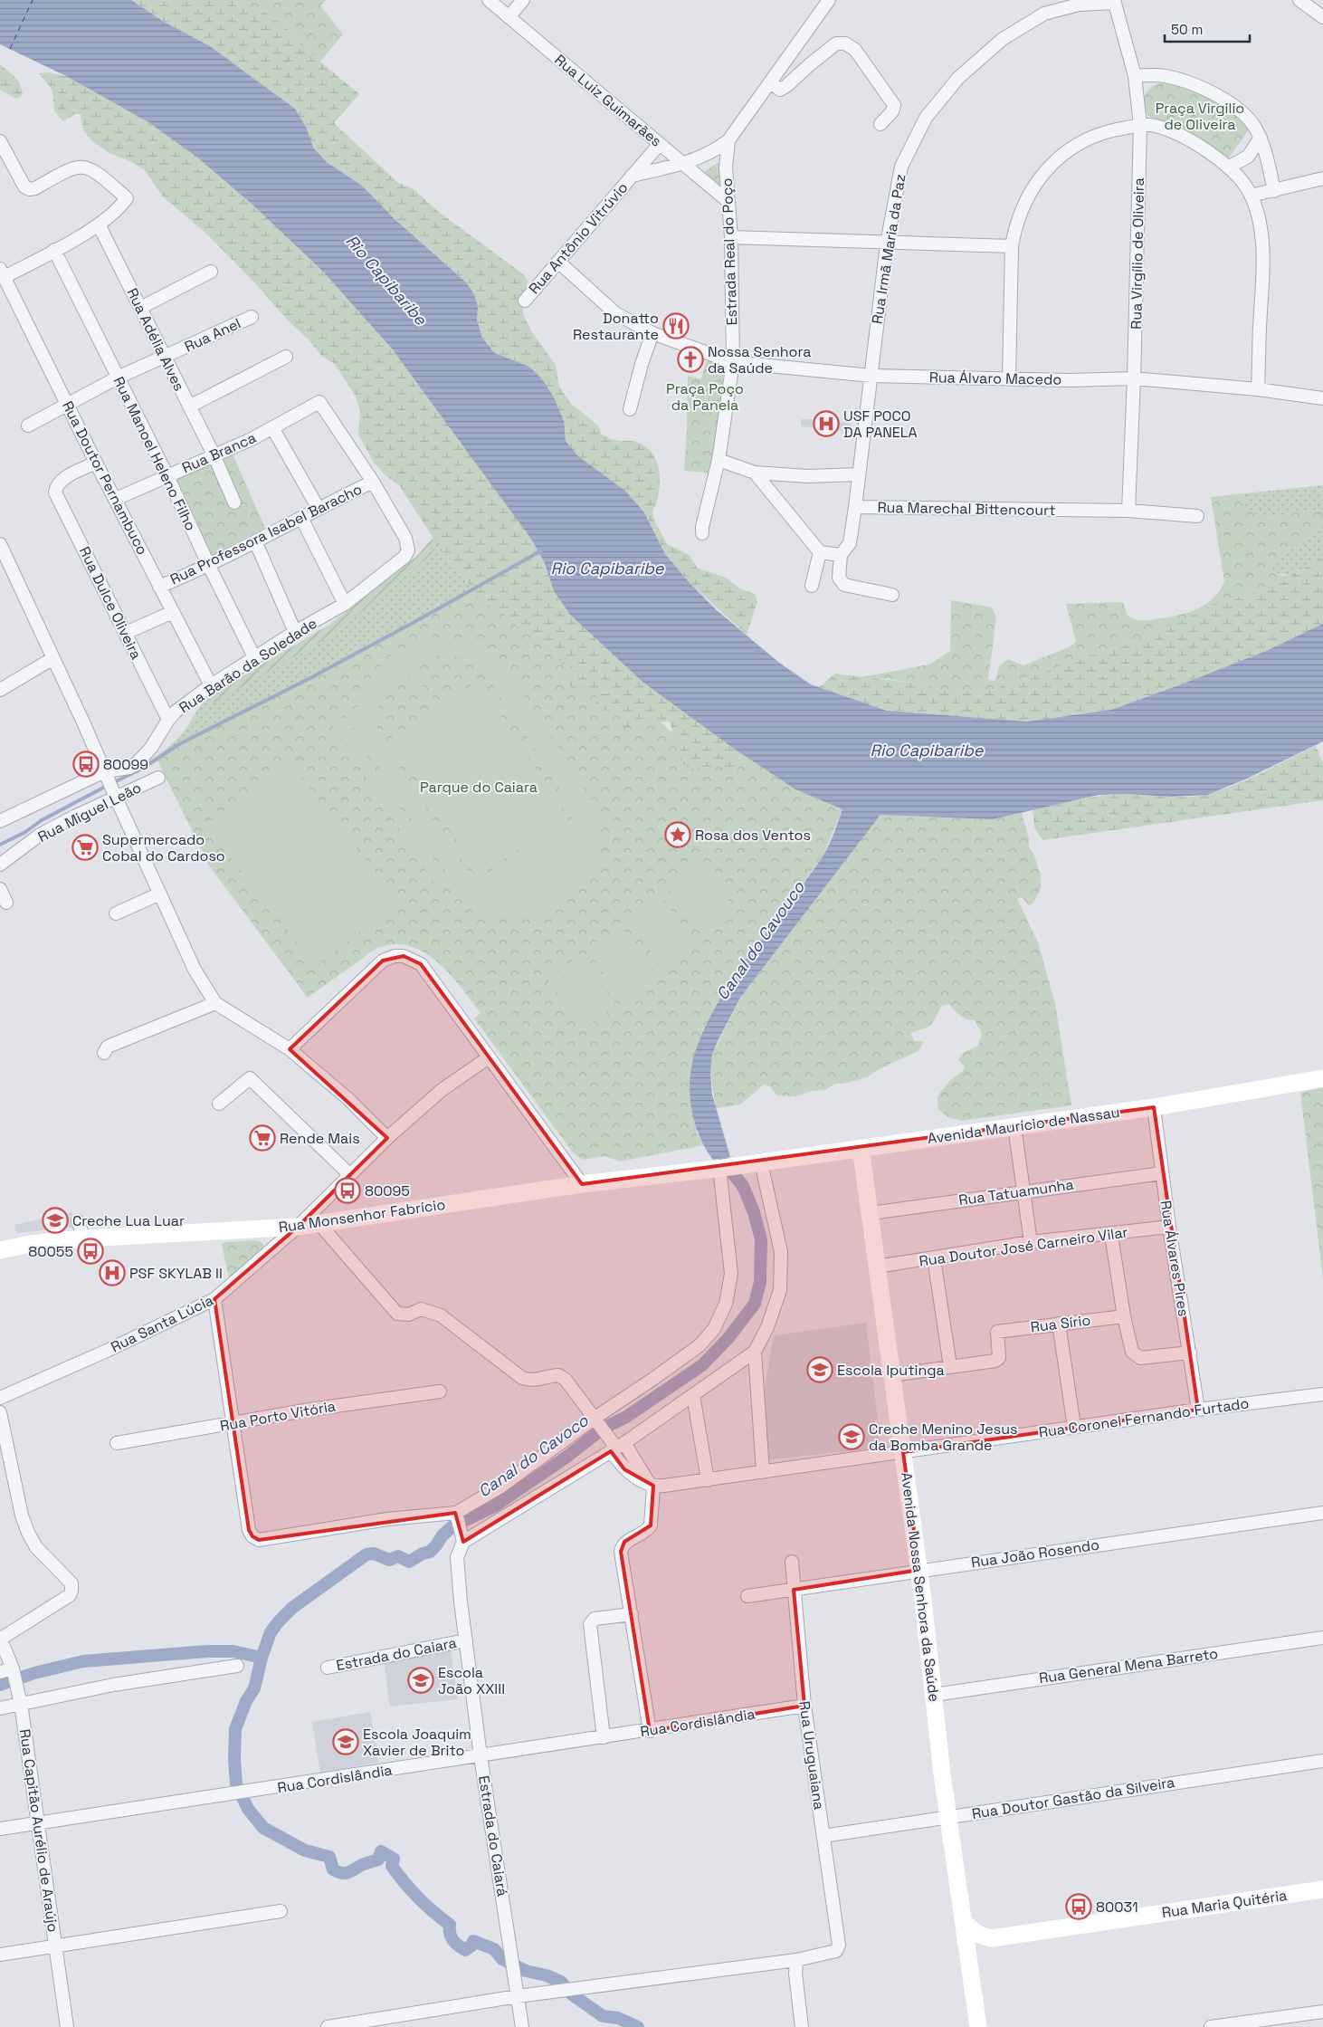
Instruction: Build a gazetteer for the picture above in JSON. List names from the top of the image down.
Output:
{
  "streets": {
    "main road": [
      "Avenida Maurício de Nassau",
      "Rua Monsenhor Fabrício",
      "Avenida Nossa Senhora da Saúde",
      "Rua Maria Quitéria"
    ],
    "street": [
      "Rua Luiz Guimarães",
      "Rua Antônio Vitrúvio",
      "Rua Irmã Maria da Paz",
      "Estrada Real do Poço",
      "Rua Virgílio de Oliveira",
      "Rua Anel",
      "Rua Adélia Alves",
      "Rua Álvaro Macedo",
      "Rua Branca",
      "Rua Manoel Heleno Filho",
      "Rua Doutor Pernambuco",
      "Rua Marechal Bittencourt",
      "Rua Professora Isabel Baracho",
      "Rua Dulce Oliveira",
      "Rua Barão da Soledade",
      "Rua Miguel Leão",
      "Rua Tatuamunha",
      "Rua Doutor José Carneiro Vilar",
      "Rua Álvares Pires",
      "Rua Santa Lúcia",
      "Rua Sírio",
      "Rua Porto Vitória",
      "Rua Coronel Fernando Furtado",
      "Rua João Rosendo",
      "Estrada do Caiara",
      "Rua General Mena Barreto",
      "Rua Cordislândia",
      "Rua Uruguaiana",
      "Rua Doutor Gastão da Silveira",
      "Rua Capitão Aurélio de Araújo",
      "Estrada do Caiará"
    ]
  },
  "crossings": [
    ["Rua Luiz Guimarães", "Rua Antônio Vitrúvio"],
    ["Rua Luiz Guimarães", "Estrada Real do Poço"],
    ["Rua Antônio Vitrúvio", "Estrada Real do Poço"],
    ["Rua Antônio Vitrúvio", "Rua Álvaro Macedo"],
    ["Rua Irmã Maria da Paz", "Rua Virgílio de Oliveira"],
    ["Rua Irmã Maria da Paz", "Rua Álvaro Macedo"],
    ["Rua Irmã Maria da Paz", "Rua Marechal Bittencourt"],
    ["Estrada Real do Poço", "Rua Álvaro Macedo"],
    ["Rua Virgílio de Oliveira", "Rua Álvaro Macedo"],
    ["Rua Virgílio de Oliveira", "Rua Marechal Bittencourt"],
    ["Rua Anel", "Rua Adélia Alves"],
    ["Rua Anel", "Rua Manoel Heleno Filho"],
    ["Rua Anel", "Rua Doutor Pernambuco"],
    ["Rua Adélia Alves", "Rua Branca"],
    ["Rua Branca", "Rua Manoel Heleno Filho"],
    ["Rua Branca", "Rua Doutor Pernambuco"],
    ["Rua Branca", "Rua Professora Isabel Baracho"],
    ["Rua Branca", "Rua Barão da Soledade"],
    ["Rua Manoel Heleno Filho", "Rua Professora Isabel Baracho"],
    ["Rua Manoel Heleno Filho", "Rua Barão da Soledade"],
    ["Rua Doutor Pernambuco", "Rua Professora Isabel Baracho"],
    ["Rua Doutor Pernambuco", "Rua Dulce Oliveira"],
    ["Rua Doutor Pernambuco", "Rua Barão da Soledade"],
    ["Rua Professora Isabel Baracho", "Rua Barão da Soledade"],
    ["Rua Dulce Oliveira", "Rua Barão da Soledade"],
    ["Avenida Maurício de Nassau", "Rua Monsenhor Fabrício"],
    ["Avenida Maurício de Nassau", "Rua Álvares Pires"],
    ["Avenida Maurício de Nassau", "Avenida Nossa Senhora da Saúde"],
    ["Rua Tatuamunha", "Rua Álvares Pires"],
    ["Rua Tatuamunha", "Avenida Nossa Senhora da Saúde"],
    ["Rua Monsenhor Fabrício", "Rua Santa Lúcia"],
    ["Rua Doutor José Carneiro Vilar", "Rua Álvares Pires"],
    ["Rua Doutor José Carneiro Vilar", "Avenida Nossa Senhora da Saúde"],
    ["Rua Álvares Pires", "Rua Coronel Fernando Furtado"],
    ["Rua Coronel Fernando Furtado", "Avenida Nossa Senhora da Saúde"],
    ["Rua João Rosendo", "Avenida Nossa Senhora da Saúde"],
    ["Rua João Rosendo", "Rua Uruguaiana"],
    ["Avenida Nossa Senhora da Saúde", "Rua General Mena Barreto"],
    ["Avenida Nossa Senhora da Saúde", "Rua Doutor Gastão da Silveira"],
    ["Avenida Nossa Senhora da Saúde", "Rua Maria Quitéria"],
    ["Estrada do Caiara", "Estrada do Caiará"],
    ["Rua Cordislândia", "Rua Uruguaiana"],
    ["Rua Cordislândia", "Rua Capitão Aurélio de Araújo"],
    ["Rua Cordislândia", "Estrada do Caiará"],
    ["Rua Uruguaiana", "Rua Doutor Gastão da Silveira"]
  ],
  "water": ["Rio Capibaribe", "Canal do Cavouco", "Canal do Cavoco"],
  "parks": ["Praça Virgilio de Oliveira", "Praça Poço da Panela", "Parque do Caiara"],
  "places": {
    "restaurant": ["Donatto Restaurante"],
    "church": ["Nossa Senhora da Saúde"],
    "hospital": ["USF POCO DA PANELA", "PSF SKYLAB II"],
    "bus stop": [
      "80099",
      "80095",
      "80055",
      "80031"
    ],
    "place": ["Rosa dos Ventos"],
    "supermarket": ["Supermercado Cobal do Cardoso", "Rende Mais"],
    "school or university": [
      "Creche Lua Luar",
      "Escola Iputinga",
      "Creche Menino Jesus da Bomba Grande",
      "Escola João XXIII",
      "Escola Joaquim Xavier de Brito"
    ]
  },
  "scale_bar": "50 m"
}
